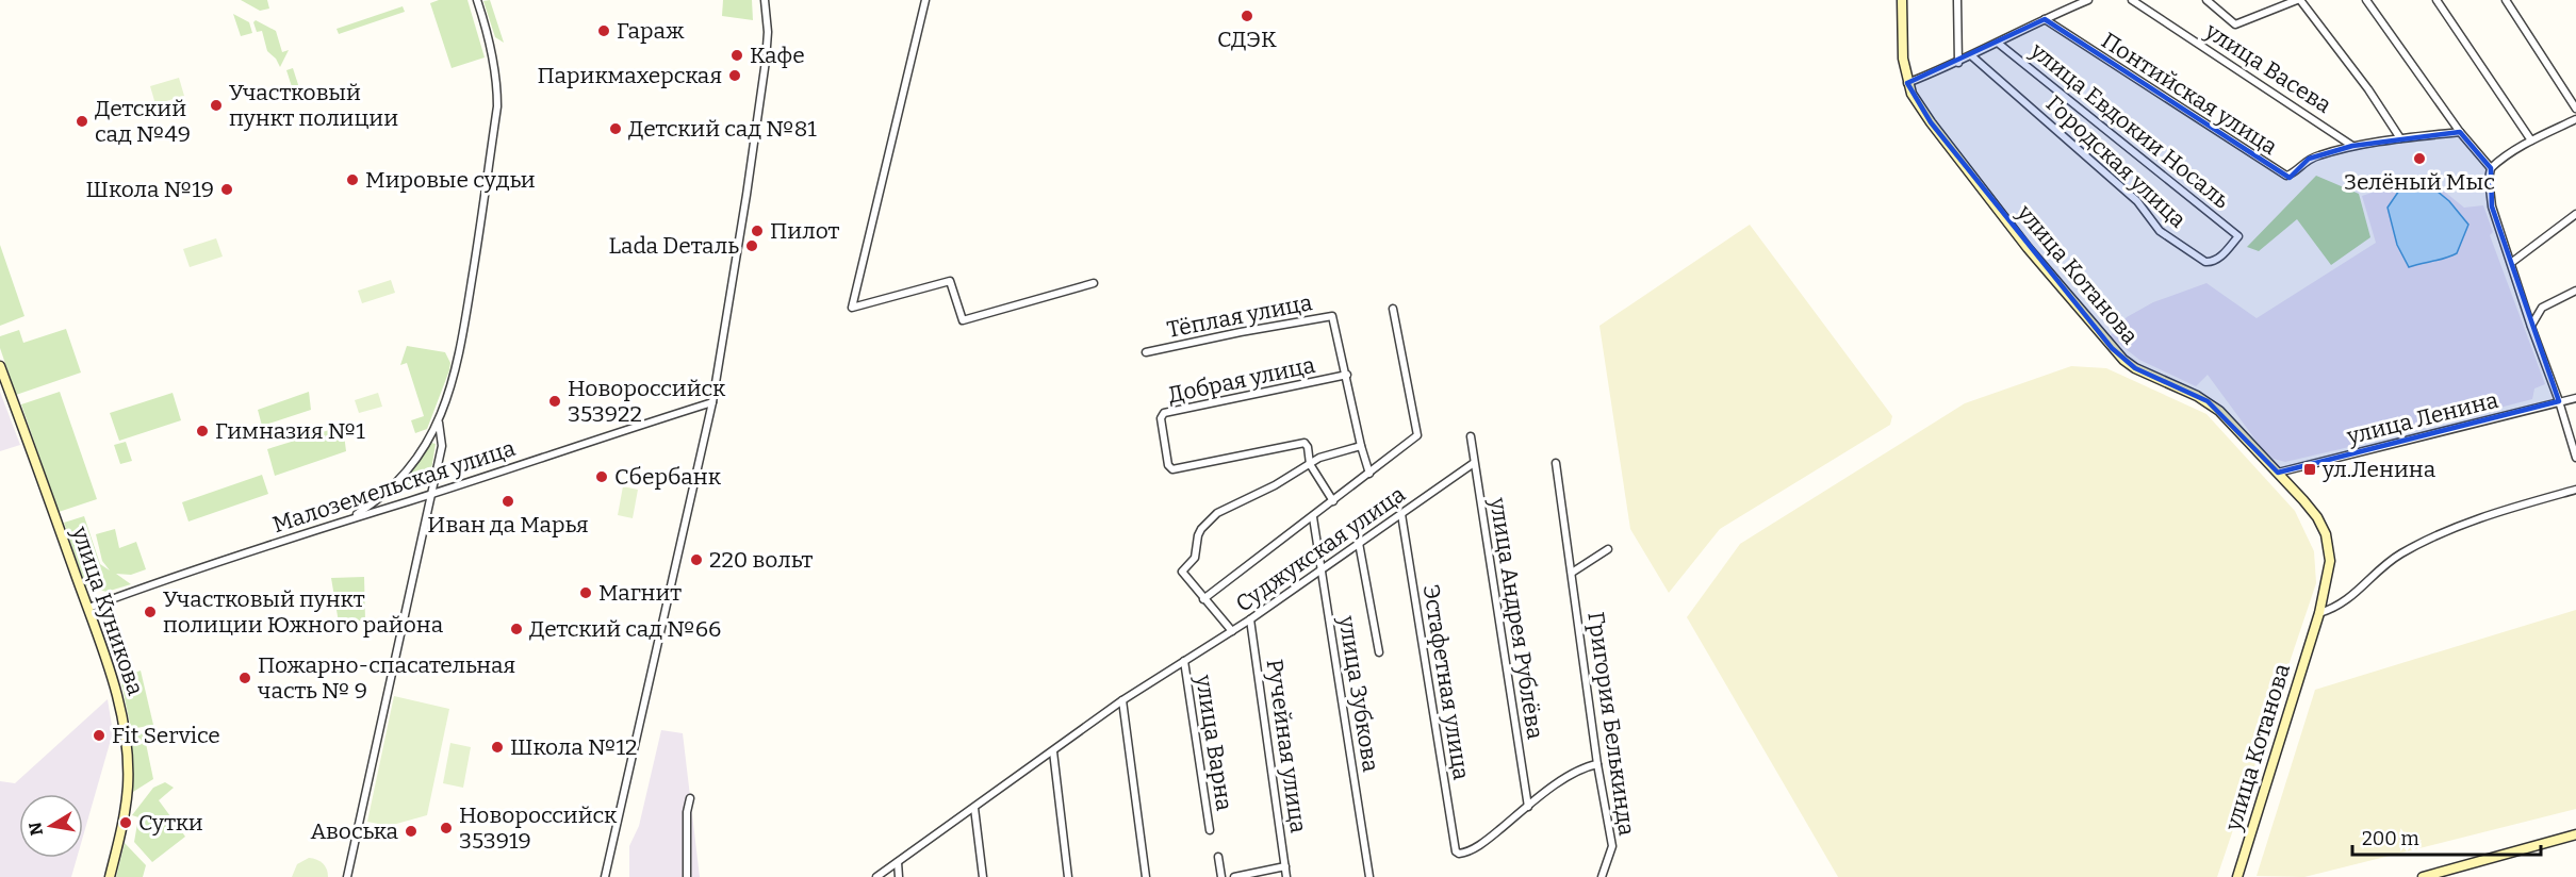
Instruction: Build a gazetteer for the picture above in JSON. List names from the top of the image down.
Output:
{
  "streets": {
    "street": [
      "улица Васева",
      "Понтийская улица",
      "улица Евдокии Носаль",
      "Городская улица",
      "улица Котанова",
      "Тёплая улица",
      "Добрая улица",
      "улица Ленина",
      "Малоземельская улица",
      "Суджукская улица",
      "улица Куникова",
      "улица Андрея Рублёва",
      "Эстафетная улица",
      "улица Зубкова",
      "Григория Белькинда",
      "улица Варна",
      "Ручейная улица"
    ]
  },
  "crossings": [
    ["улица Васева", "Понтийская улица"],
    ["улица Евдокии Носаль", "Городская улица"],
    ["улица Котанова", "улица Ленина"],
    ["Тёплая улица", "Добрая улица"],
    ["Малоземельская улица", "улица Куникова"],
    ["Суджукская улица", "улица Андрея Рублёва"],
    ["Суджукская улица", "Эстафетная улица"],
    ["Суджукская улица", "улица Зубкова"],
    ["Суджукская улица", "улица Варна"],
    ["Суджукская улица", "Ручейная улица"],
    ["улица Андрея Рублёва", "Эстафетная улица"]
  ],
  "places": {
    "other": [
      "СДЭК",
      "Гараж",
      "Кафе",
      "Парикмахерская",
      "Участковый пункт полиции",
      "Детский сад №49",
      "Детский сад №81",
      "Зелёный Мыс",
      "Мировые судьи",
      "Школа №19",
      "Пилот",
      "Lada Dеталь",
      "Новороссийск 353922",
      "Гимназия №1",
      "Сбербанк",
      "Иван да Марья",
      "220 вольт",
      "Магнит",
      "Участковый пункт полиции Южного района",
      "Детский сад №66",
      "Пожарно-спасательная часть № 9",
      "Fit Service",
      "Школа №12",
      "Сутки",
      "Новороссийск 353919",
      "Авоська"
    ],
    "transit": ["ул.Ленина"]
  },
  "scale_bar": "200 m",
  "north": "left"
}
